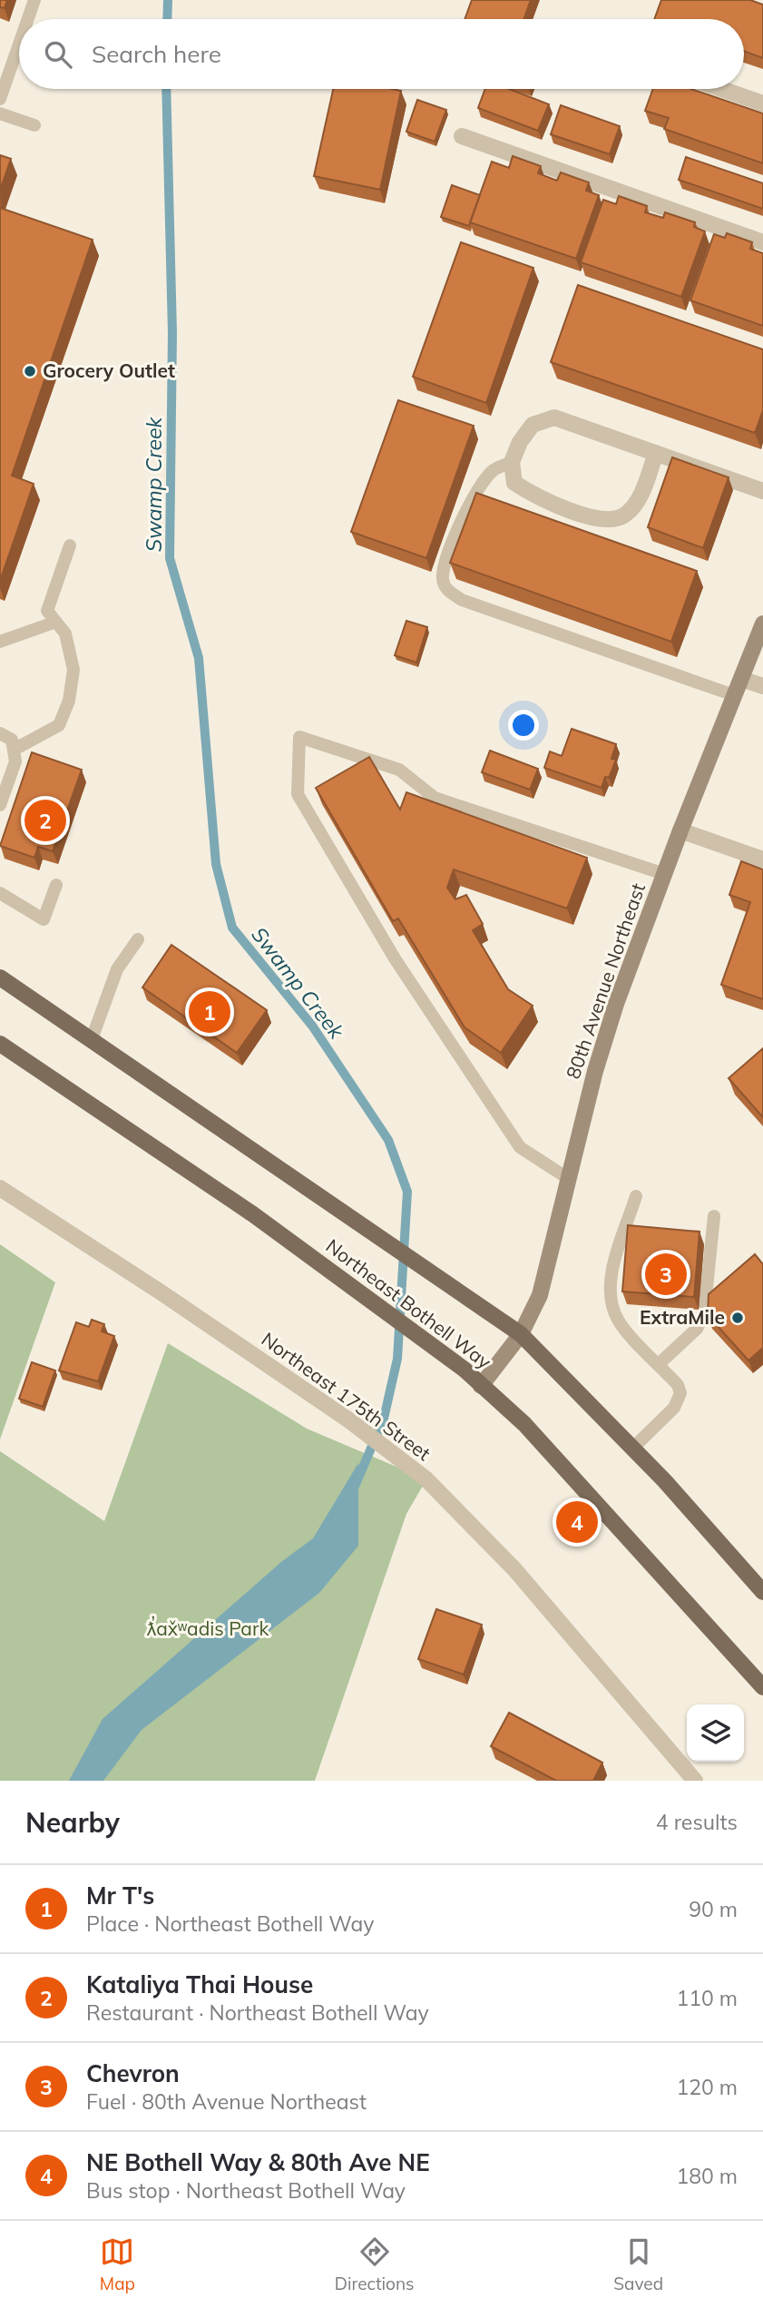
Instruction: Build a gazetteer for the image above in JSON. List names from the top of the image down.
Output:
{
  "streets": {
    "main road": ["80th Avenue Northeast", "Northeast Bothell Way"],
    "street": ["Northeast 175th Street"]
  },
  "crossings": [
    ["80th Avenue Northeast", "Northeast Bothell Way"]
  ],
  "water": ["Swamp Creek"],
  "parks": ["ƛ̕ax̌ʷadis Park"],
  "places": ["Grocery Outlet", "ExtraMile"],
  "page": {
    "search": "Search here",
    "pins": [
      "2",
      "1",
      "3",
      "4"
    ],
    "heading": ["Nearby", "4 results"],
    "list": [
      {
        "mark": "1",
        "name": "Mr T's",
        "note": "Place · Northeast Bothell Way",
        "value": "90 m"
      },
      {
        "mark": "2",
        "name": "Kataliya Thai House",
        "note": "Restaurant · Northeast Bothell Way",
        "value": "110 m"
      },
      {
        "mark": "3",
        "name": "Chevron",
        "note": "Fuel · 80th Avenue Northeast",
        "value": "120 m"
      },
      {
        "mark": "4",
        "name": "NE Bothell Way & 80th Ave NE",
        "note": "Bus stop · Northeast Bothell Way",
        "value": "180 m"
      }
    ],
    "nav": ["Map", "Directions", "Saved"]
  }
}
